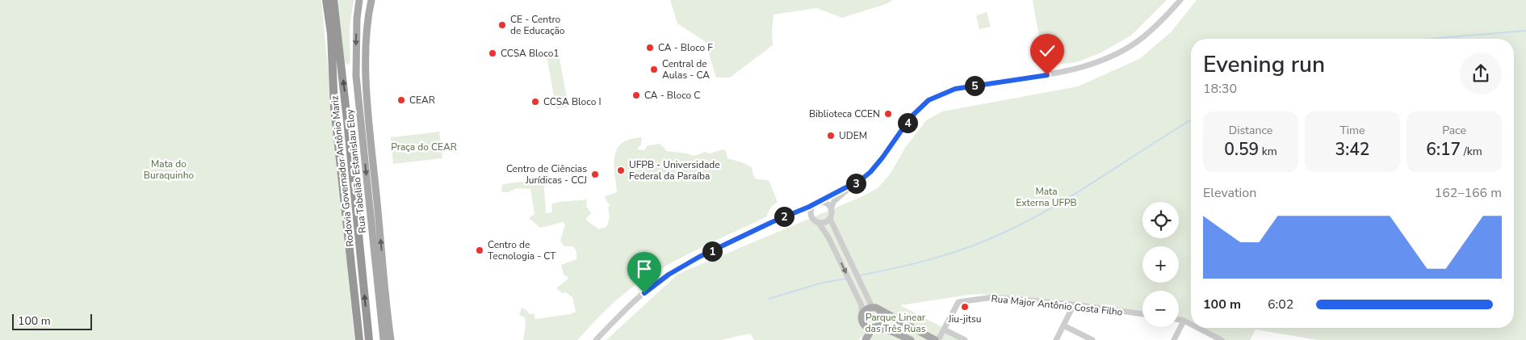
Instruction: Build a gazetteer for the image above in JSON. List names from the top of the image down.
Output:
{
  "streets": {
    "highway": ["Rodovia Governador Antônio Mariz"],
    "main road": ["Rua Tabelião Estanislau Eloy"],
    "street": ["Rua Major Antônio Costa Filho"]
  },
  "parks": [
    "Praça do CEAR",
    "Mata do Buraquinho",
    "Mata Externa UFPB",
    "Parque Linear das Três Ruas"
  ],
  "places": [
    "CE - Centro de Educação",
    "CA - Bloco F",
    "CCSA Bloco1",
    "Central de Aulas - CA",
    "CA - Bloco C",
    "CEAR",
    "CCSA Bloco I",
    "Biblioteca CCEN",
    "UDEM",
    "UFPB - Universidade Federal da Paraíba",
    "Centro de Ciências Jurídicas - CCJ",
    "Centro de Tecnologia - CT",
    "Jiu-jitsu"
  ],
  "scale_bar": "100 m",
  "page": {
    "heading": ["Evening run", "18:30"],
    "pins": [
      "5",
      "4",
      "3",
      "2",
      "1"
    ],
    "stats": [
      ["Distance", "0.59 km"],
      ["Time", "3:42"],
      ["Pace", "6:17 /km"]
    ],
    "chart": ["Elevation", "162–166 m"],
    "map_buttons": ["+", "−"],
    "list": [
      {
        "name": "100 m",
        "note": "6:02"
      }
    ],
    "scale": "100 m"
  }
}
